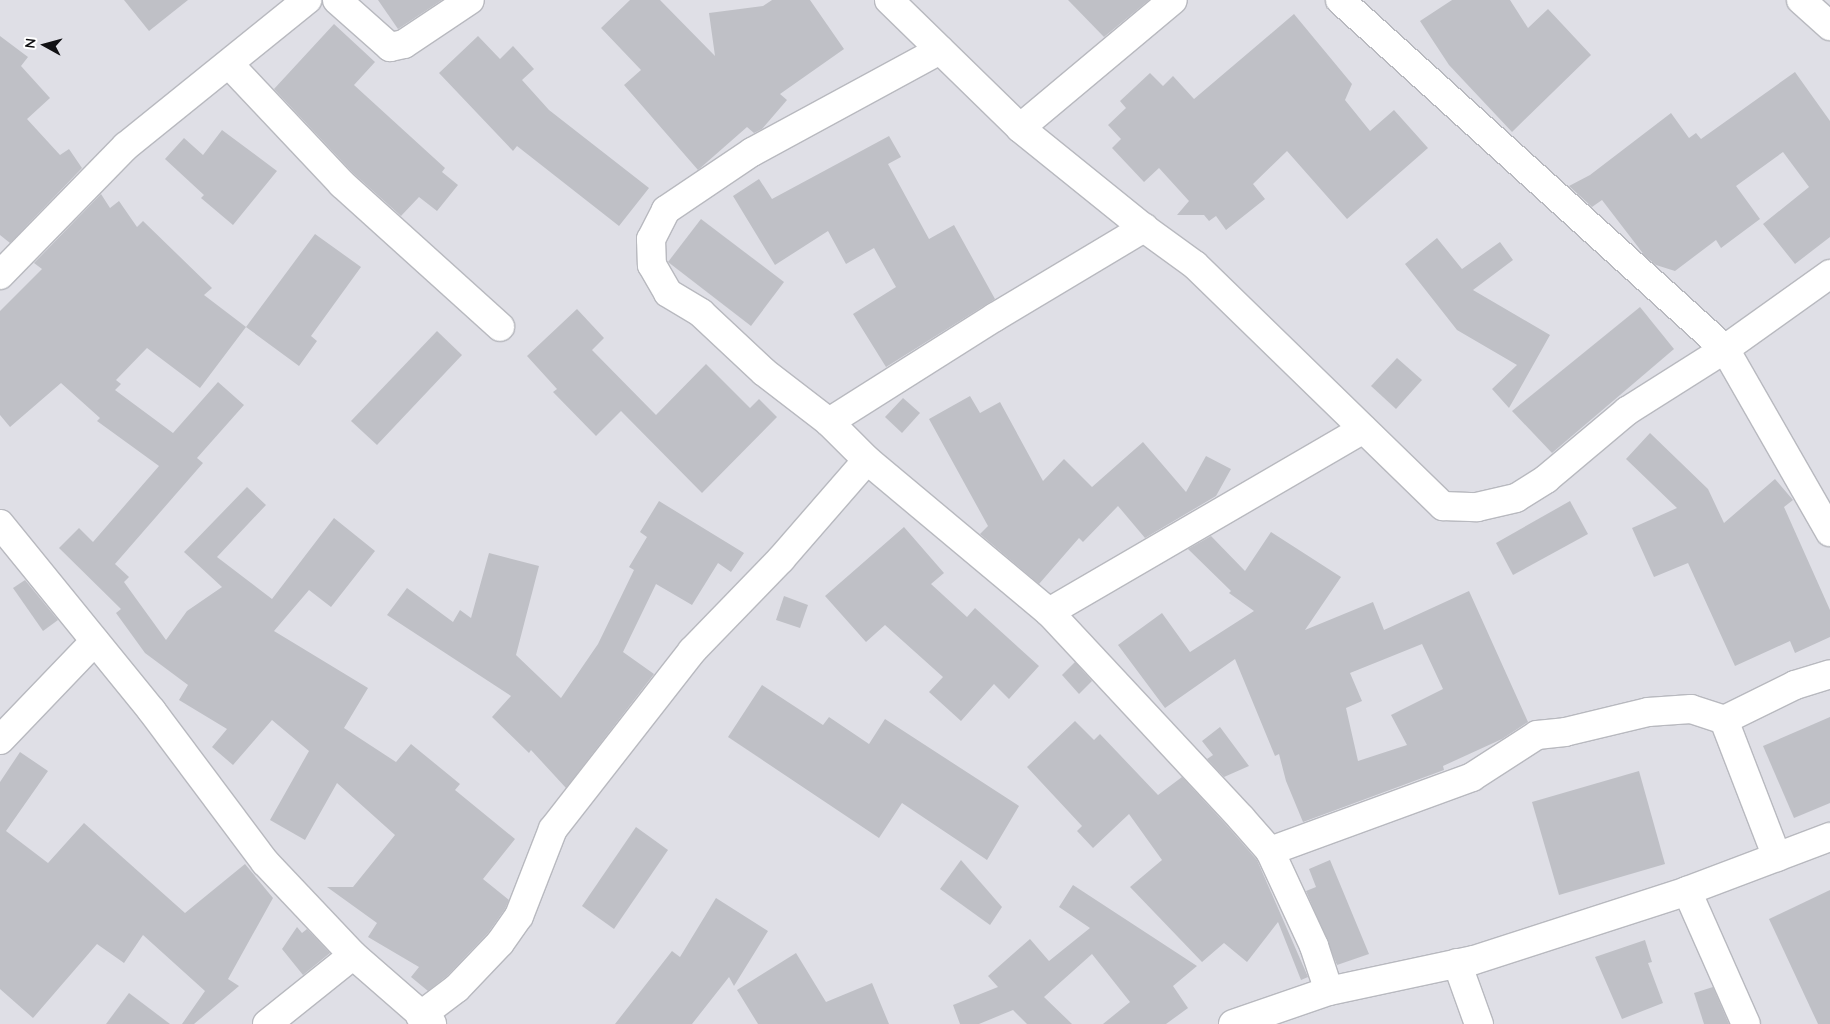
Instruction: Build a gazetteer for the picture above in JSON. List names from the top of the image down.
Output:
{
  "north": "left"
}
